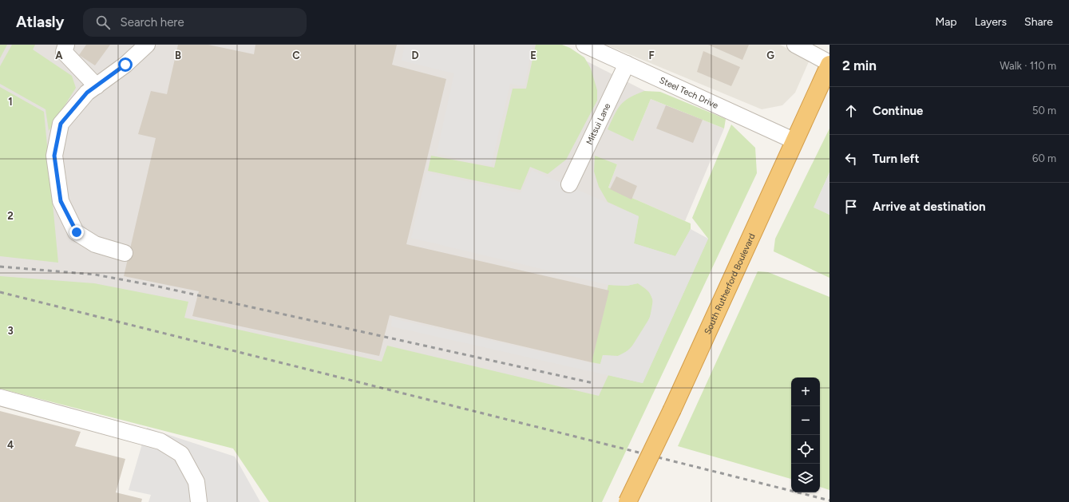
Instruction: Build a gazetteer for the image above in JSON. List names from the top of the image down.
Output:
{
  "streets": {
    "highway": ["South Rutherford Boulevard"],
    "street": ["Steel Tech Drive", "Mitsui Lane"]
  },
  "crossings": [
    ["Steel Tech Drive", "Mitsui Lane"],
    ["Steel Tech Drive", "South Rutherford Boulevard"]
  ],
  "page": {
    "header": "Atlasly",
    "search": "Search here",
    "nav": ["Map", "Layers", "Share"],
    "heading": ["2 min", "Walk · 110 m"],
    "list": [
      ["Continue", "50 m"],
      ["Turn left", "60 m"],
      "Arrive at destination"
    ],
    "map_buttons": ["+", "−"]
  },
  "grid": {
    "columns": [
      "A",
      "B",
      "C",
      "D",
      "E",
      "F",
      "G"
    ],
    "rows": [
      "1",
      "2",
      "3",
      "4"
    ]
  }
}
